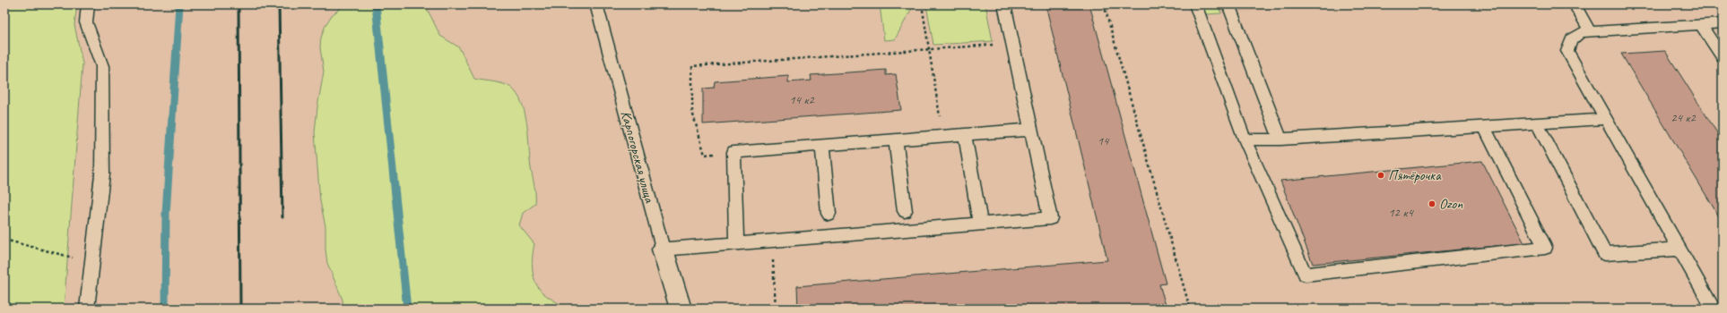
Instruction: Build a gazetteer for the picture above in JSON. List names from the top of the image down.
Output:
{
  "streets": {
    "street": ["Карпогорская улица"]
  },
  "places": ["Пятёрочка", "Ozon"],
  "house_numbers": [
    "14 к2",
    "24 к2",
    "14",
    "12 к4"
  ]
}
